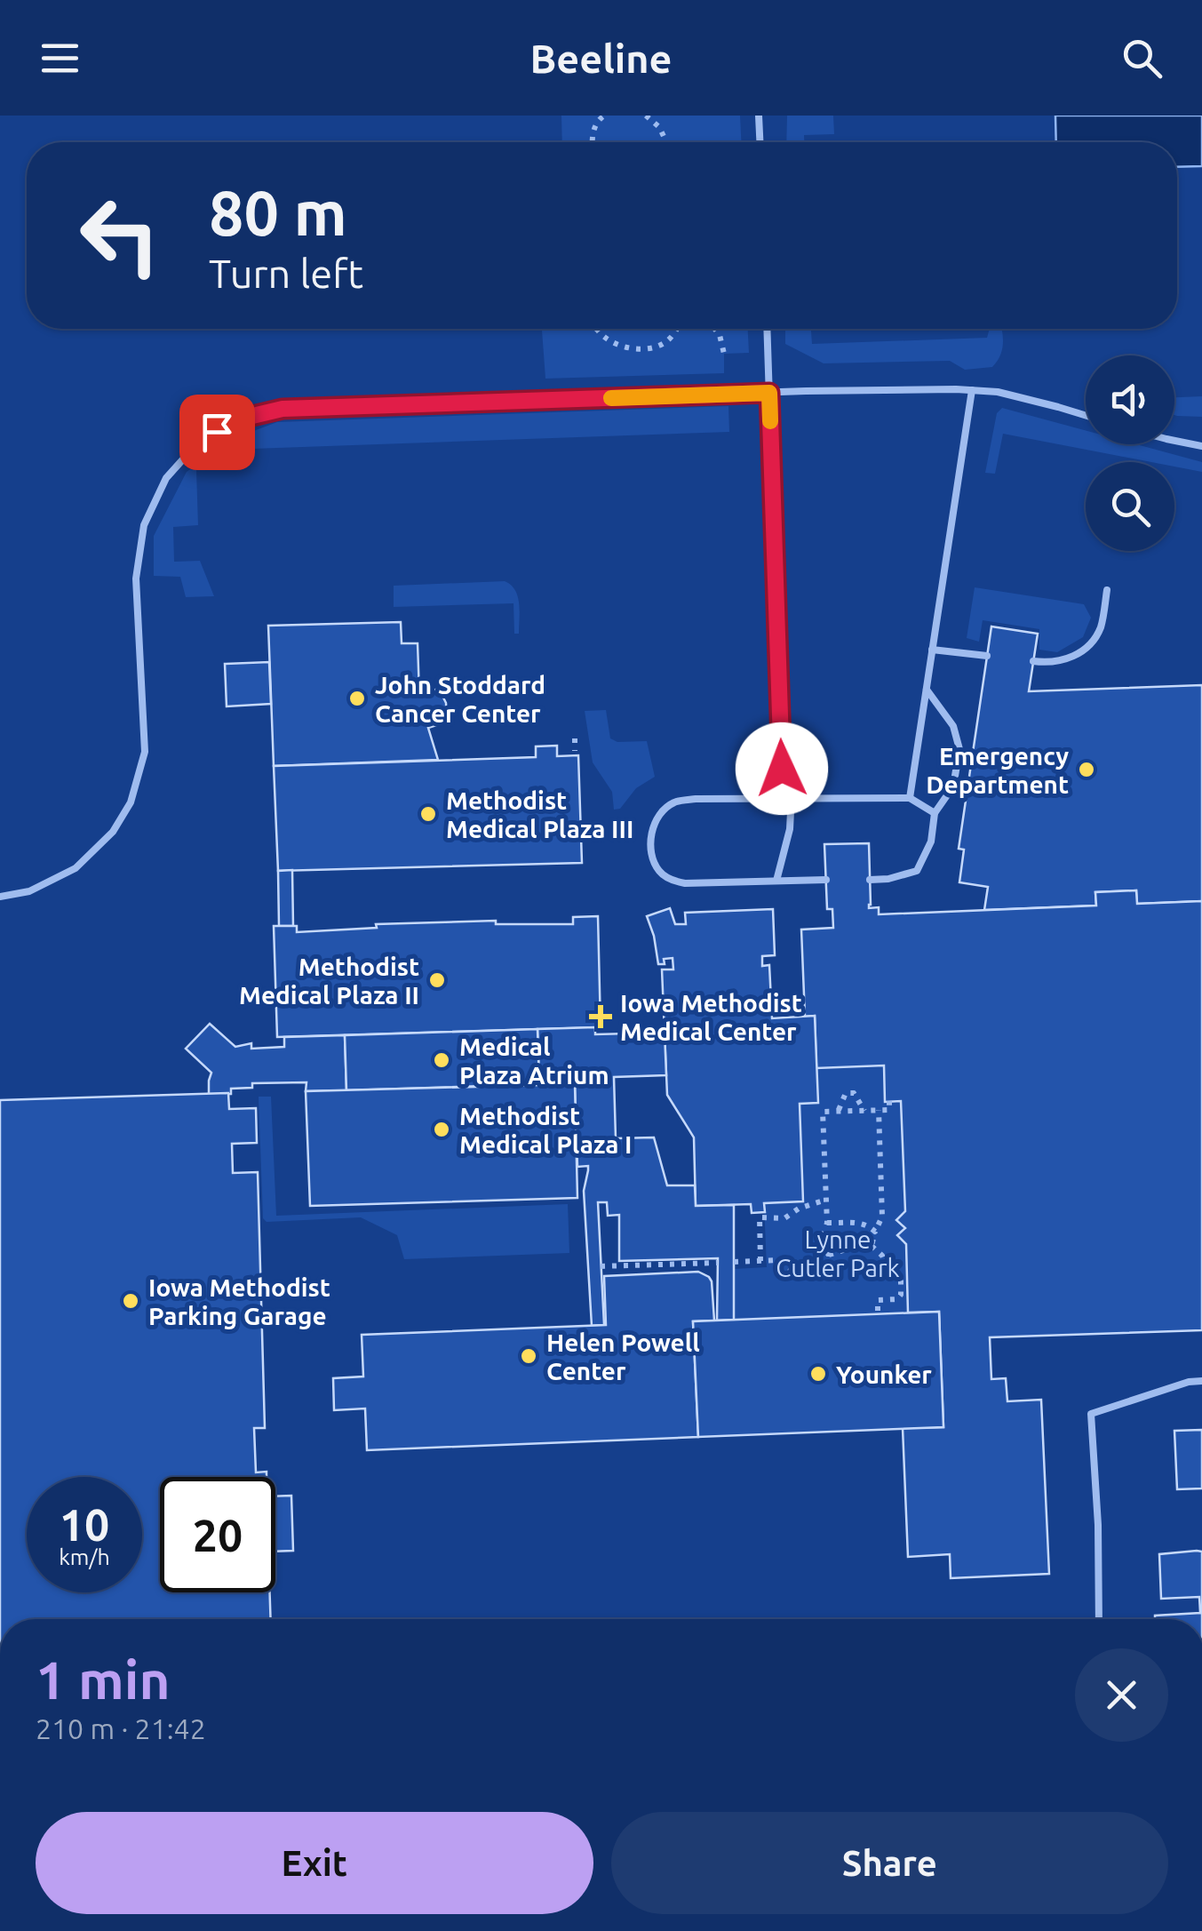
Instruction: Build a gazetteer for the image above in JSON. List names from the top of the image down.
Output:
{
  "parks": ["Lynne Cutler Park"],
  "places": {
    "other": [
      "John Stoddard Cancer Center",
      "Emergency Department",
      "Methodist Medical Plaza III",
      "Methodist Medical Plaza II",
      "Medical Plaza Atrium",
      "Methodist Medical Plaza I",
      "Iowa Methodist Parking Garage",
      "Helen Powell Center",
      "Younker"
    ],
    "health": ["Iowa Methodist Medical Center"]
  },
  "page": {
    "header": "Beeline",
    "turn": ["80 m", "Turn left"],
    "speed": "10 km/h",
    "limit": "20",
    "heading": ["1 min", "210 m · 21:42"],
    "buttons": ["Exit", "Share"]
  }
}
